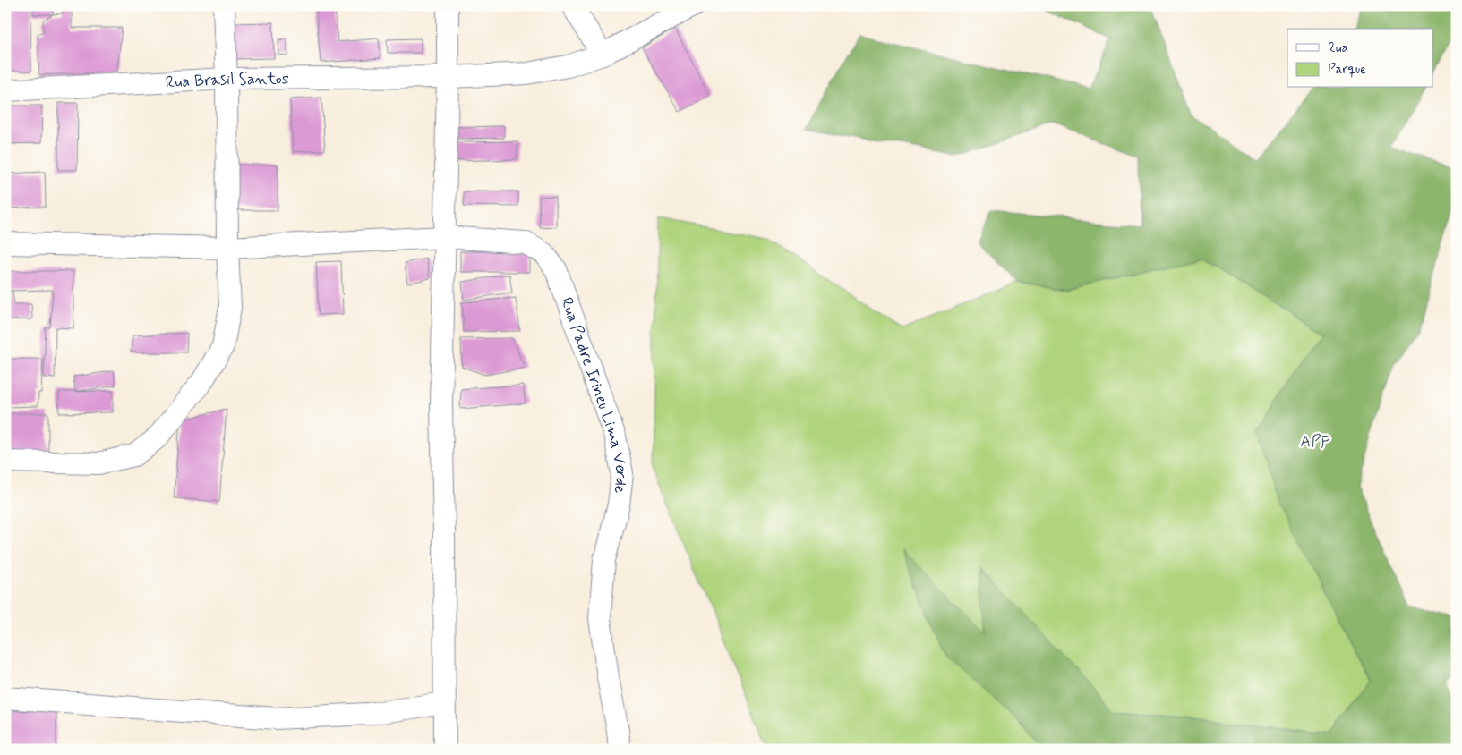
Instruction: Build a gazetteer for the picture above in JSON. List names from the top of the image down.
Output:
{
  "streets": {
    "street": ["Rua Brasil Santos", "Rua Padre Irineu Lima Verde"]
  },
  "parks": ["APP"],
  "legend": ["Rua", "Parque"]
}
